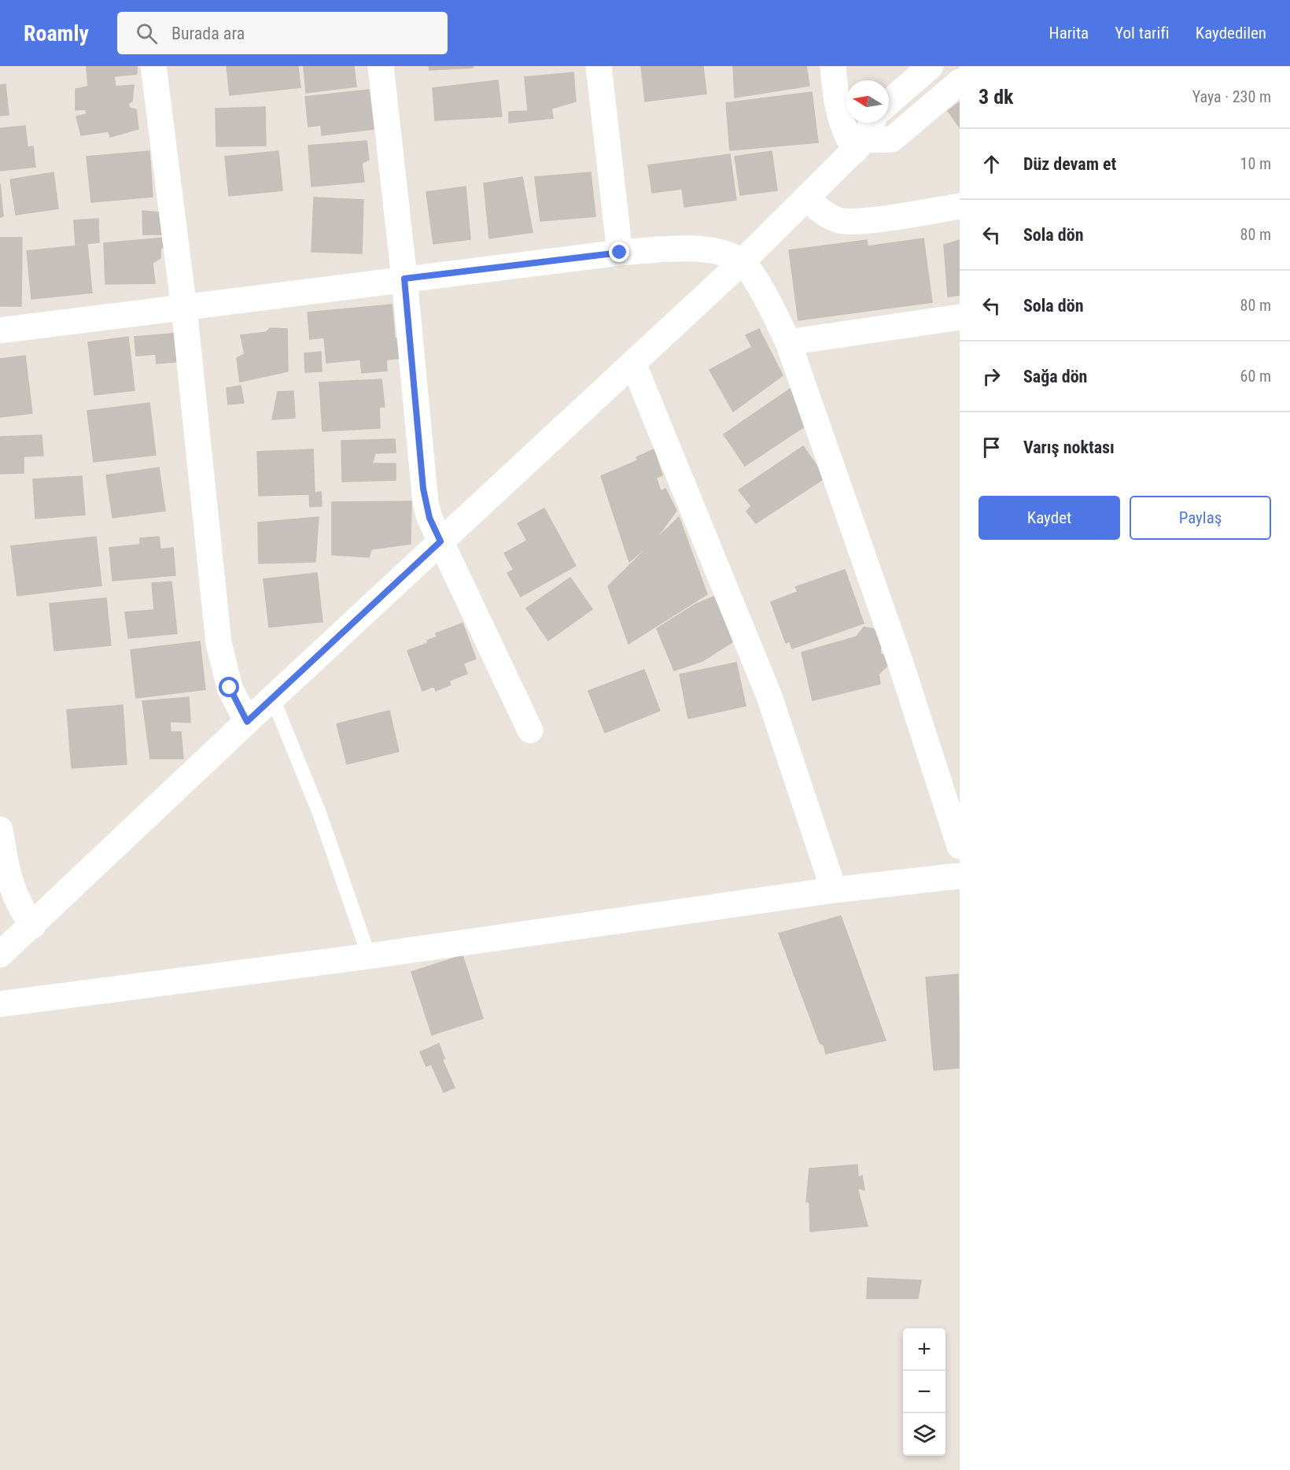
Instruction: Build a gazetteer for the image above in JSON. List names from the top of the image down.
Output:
{
  "north": "left",
  "page": {
    "header": "Roamly",
    "search": "Burada ara",
    "nav": ["Harita", "Yol tarifi", "Kaydedilen"],
    "heading": ["3 dk", "Yaya · 230 m"],
    "list": [
      ["Düz devam et", "10 m"],
      ["Sola dön", "80 m"],
      ["Sola dön", "80 m"],
      ["Sağa dön", "60 m"],
      "Varış noktası"
    ],
    "buttons": ["Kaydet", "Paylaş"],
    "map_buttons": ["+", "−"]
  }
}
